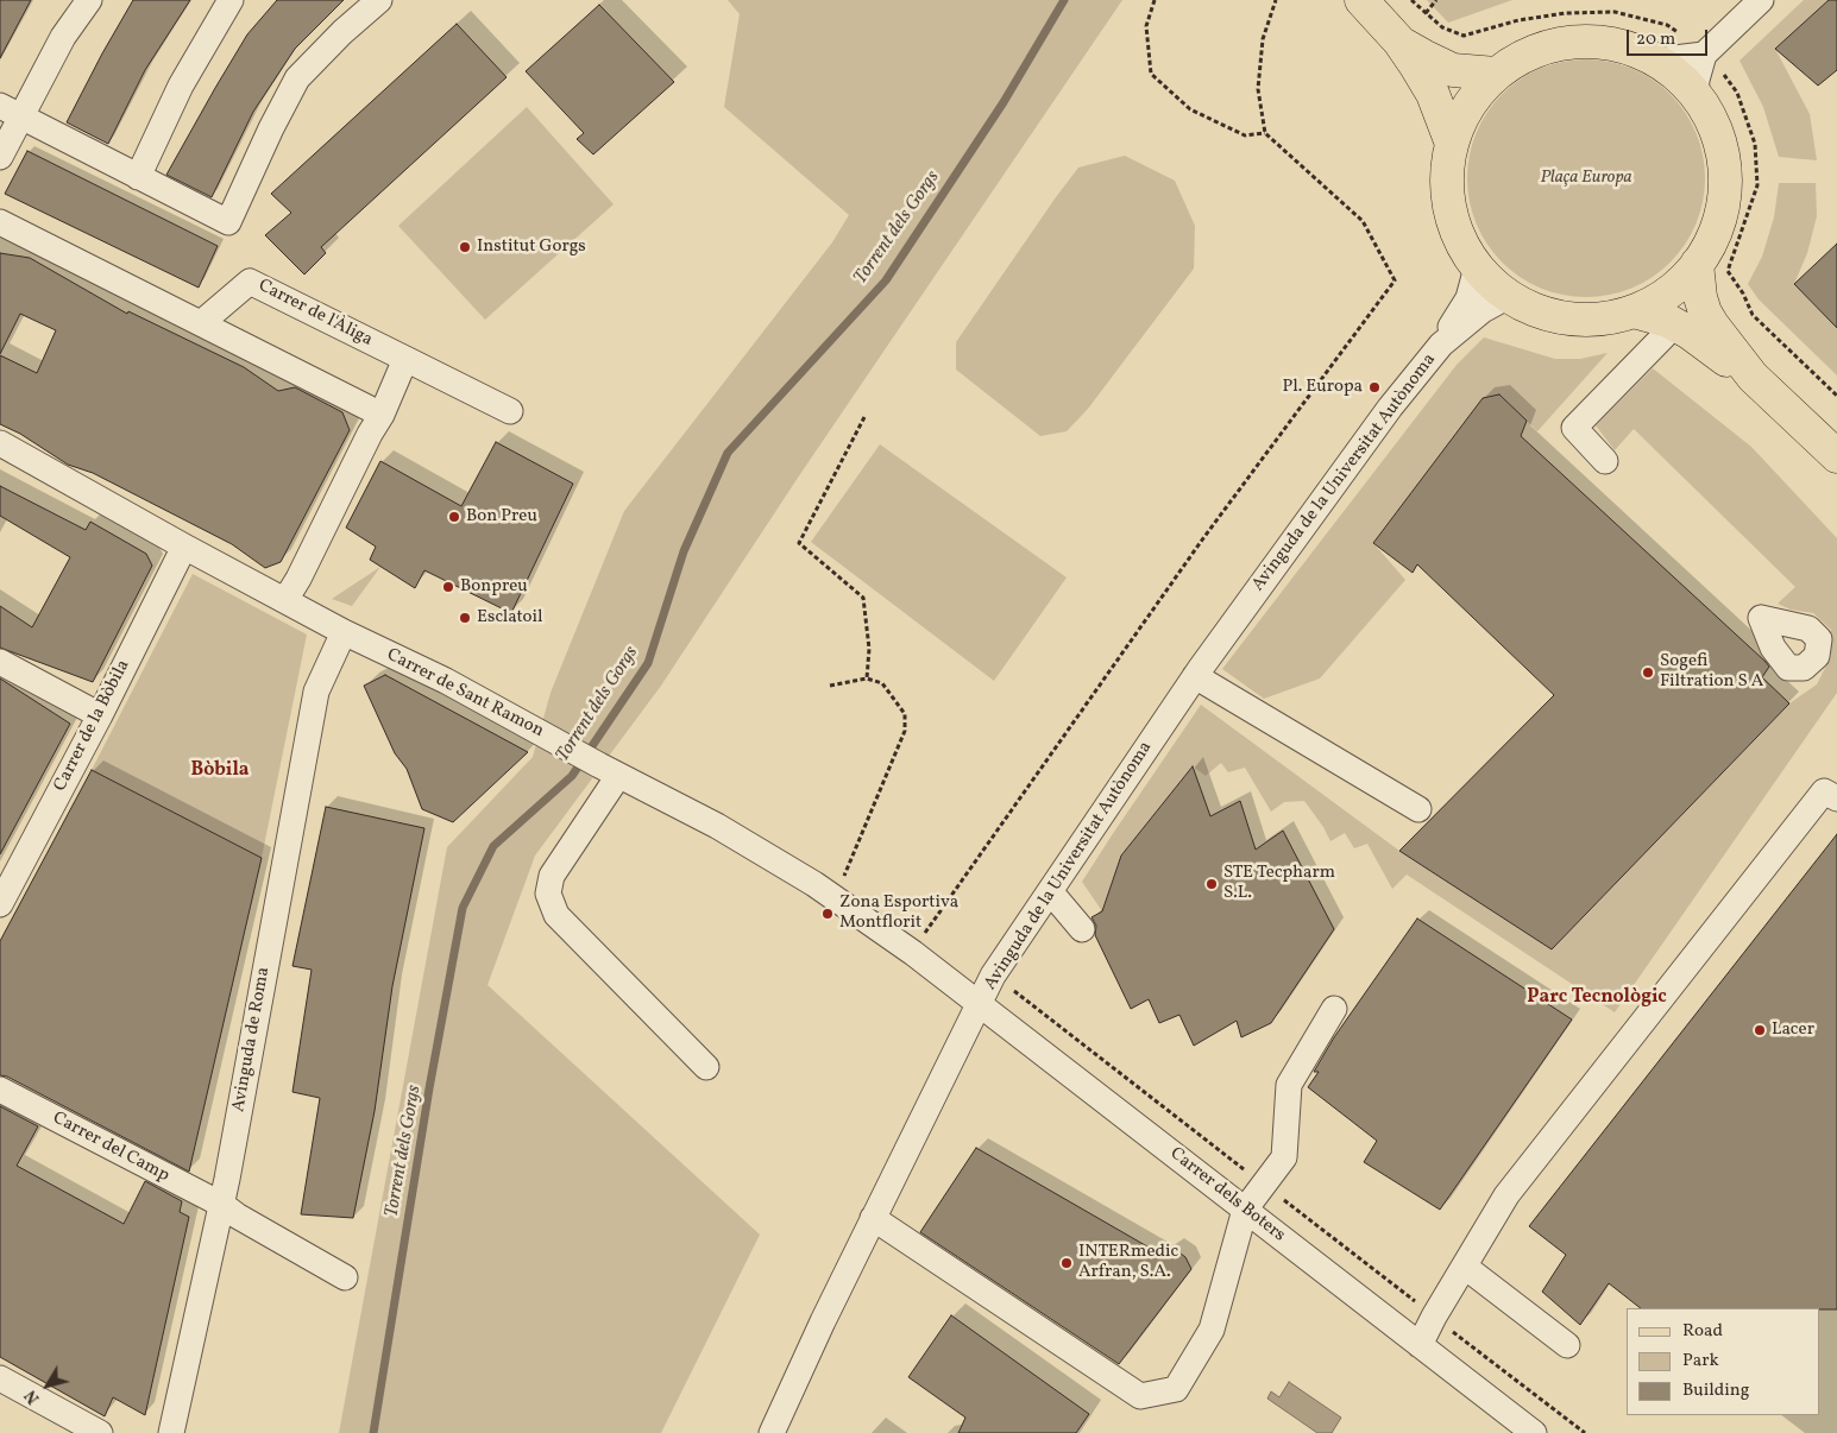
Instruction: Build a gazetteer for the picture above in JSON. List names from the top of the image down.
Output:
{
  "streets": {
    "street": [
      "Carrer de l'Àliga",
      "Avinguda de la Universitat Autònoma",
      "Carrer de Sant Ramon",
      "Carrer de la Bòbila",
      "Avinguda de Roma",
      "Carrer del Camp",
      "Carrer dels Boters"
    ]
  },
  "crossings": [
    ["Avinguda de la Universitat Autònoma", "Carrer dels Boters"],
    ["Carrer de Sant Ramon", "Carrer de la Bòbila"],
    ["Carrer de Sant Ramon", "Avinguda de Roma"],
    ["Carrer de Sant Ramon", "Carrer dels Boters"],
    ["Avinguda de Roma", "Carrer del Camp"]
  ],
  "districts": ["Bòbila", "Parc Tecnològic"],
  "water": ["Torrent dels Gorgs"],
  "parks": ["Plaça Europa"],
  "places": [
    "Institut Gorgs",
    "Pl. Europa",
    "Bon Preu",
    "Bonpreu",
    "Esclatoil",
    "Sogefi Filtration S A",
    "STE Tecpharm S.L.",
    "Zona Esportiva Montflorit",
    "Lacer",
    "INTERmedic Arfran, S.A."
  ],
  "legend": ["Road", "Park", "Building"],
  "scale_bar": "20 m",
  "north": "bottom left"
}
